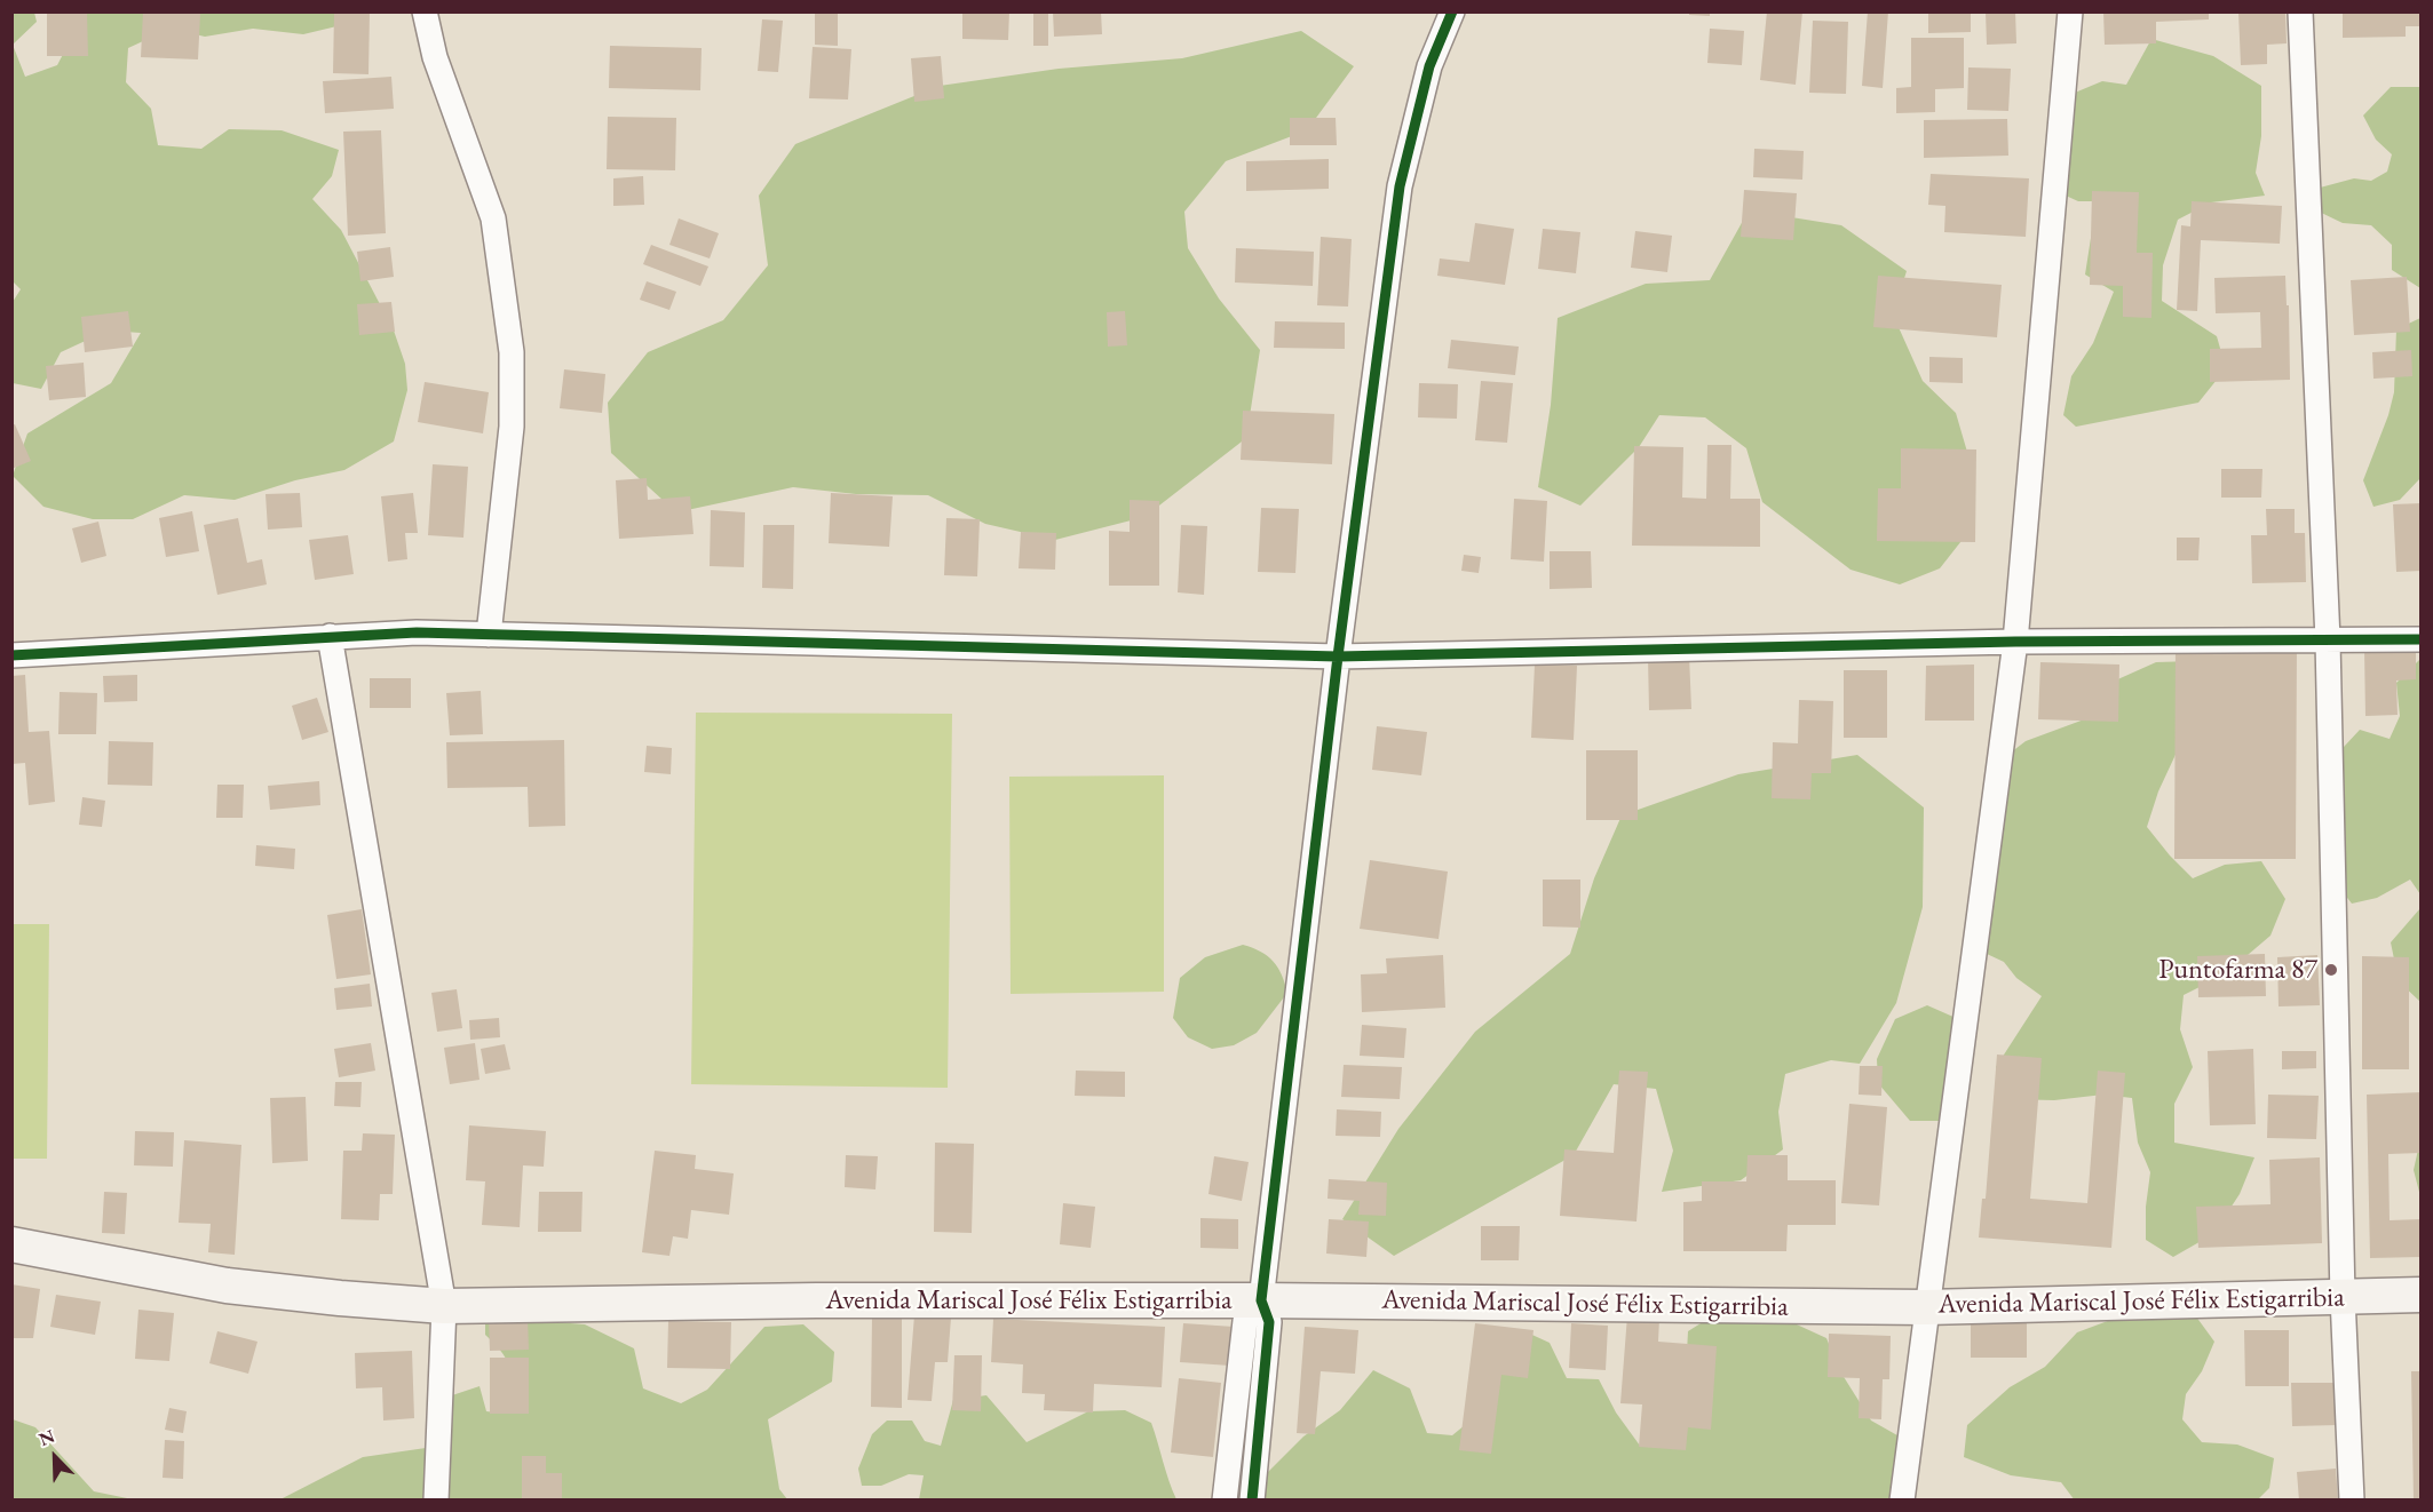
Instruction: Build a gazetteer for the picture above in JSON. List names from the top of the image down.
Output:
{
  "streets": {
    "main road": ["Avenida Mariscal José Félix Estigarribia"]
  },
  "places": ["Puntofarma 87"],
  "north": "top left"
}
